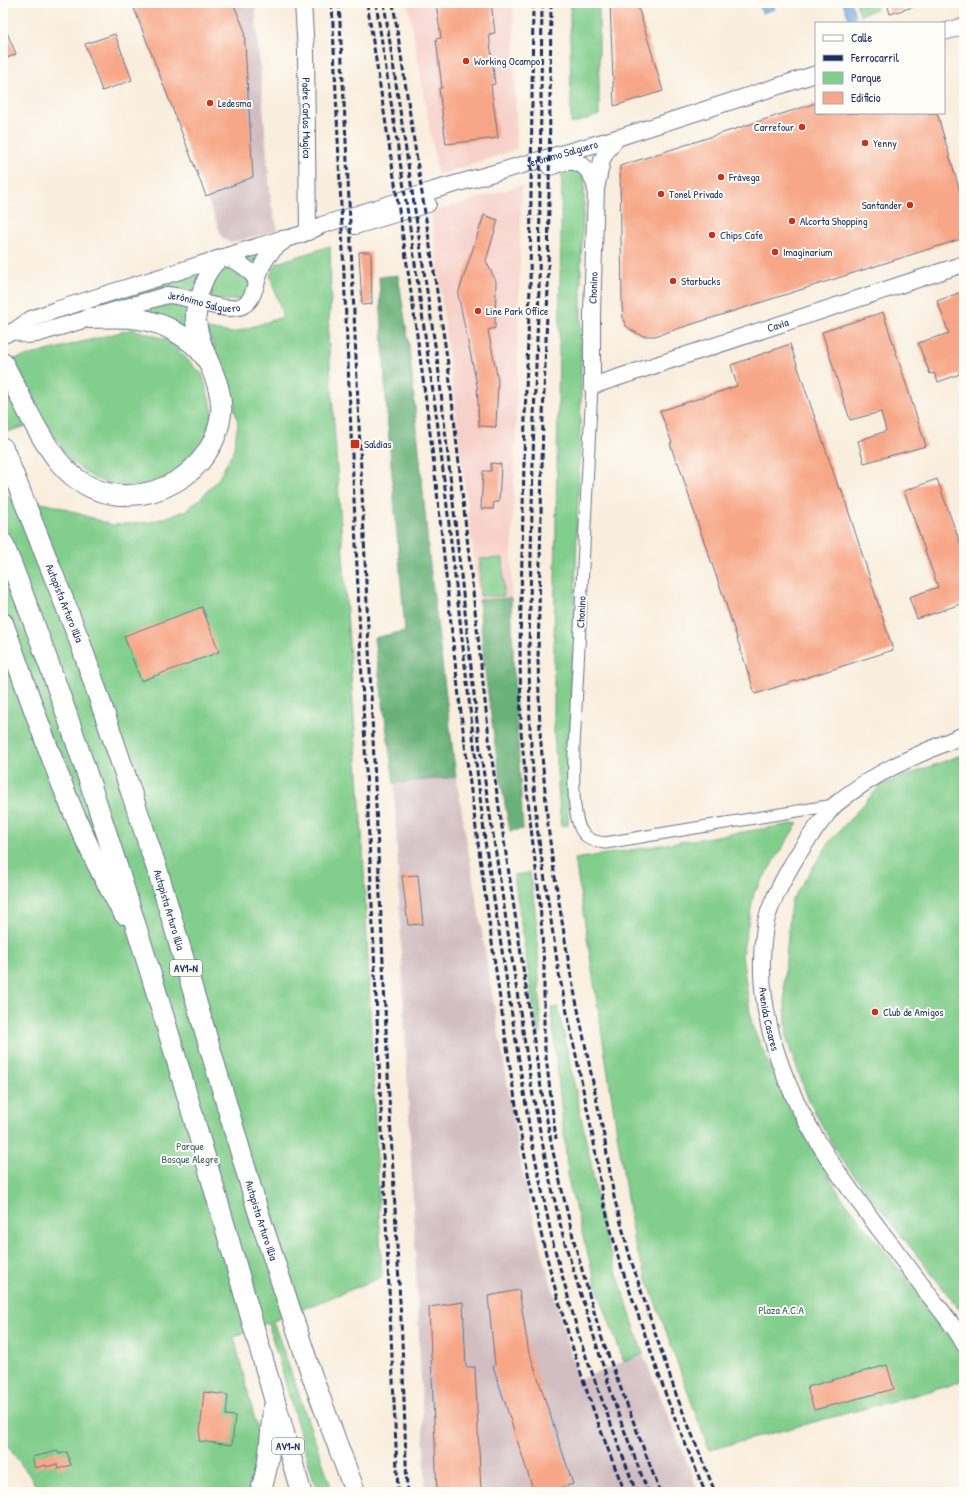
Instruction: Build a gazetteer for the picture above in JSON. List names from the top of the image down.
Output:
{
  "streets": {
    "highway": ["Autopista Arturo Illia", "AV1-N"],
    "street": [
      "Padre Carlos Mugica",
      "Jerónimo Salguero",
      "Chonino",
      "Cavia",
      "Avenida Casares"
    ]
  },
  "crossings": [
    ["Padre Carlos Mugica", "Jerónimo Salguero"],
    ["Jerónimo Salguero", "Chonino"],
    ["Chonino", "Cavia"],
    ["Chonino", "Avenida Casares"]
  ],
  "parks": ["Parque Bosque Alegre", "Plaza A.C.A"],
  "places": {
    "other": [
      "Working Ocampo",
      "Ledesma",
      "Carrefour",
      "Yenny",
      "Frávega",
      "Tonel Privado",
      "Santander",
      "Alcorta Shopping",
      "Chips Cafe",
      "Imaginarium",
      "Starbucks",
      "Line Park Office",
      "Club de Amigos"
    ],
    "transit": ["Saldías"]
  },
  "legend": [
    "Calle",
    "Ferrocarril",
    "Parque",
    "Edificio"
  ]
}
